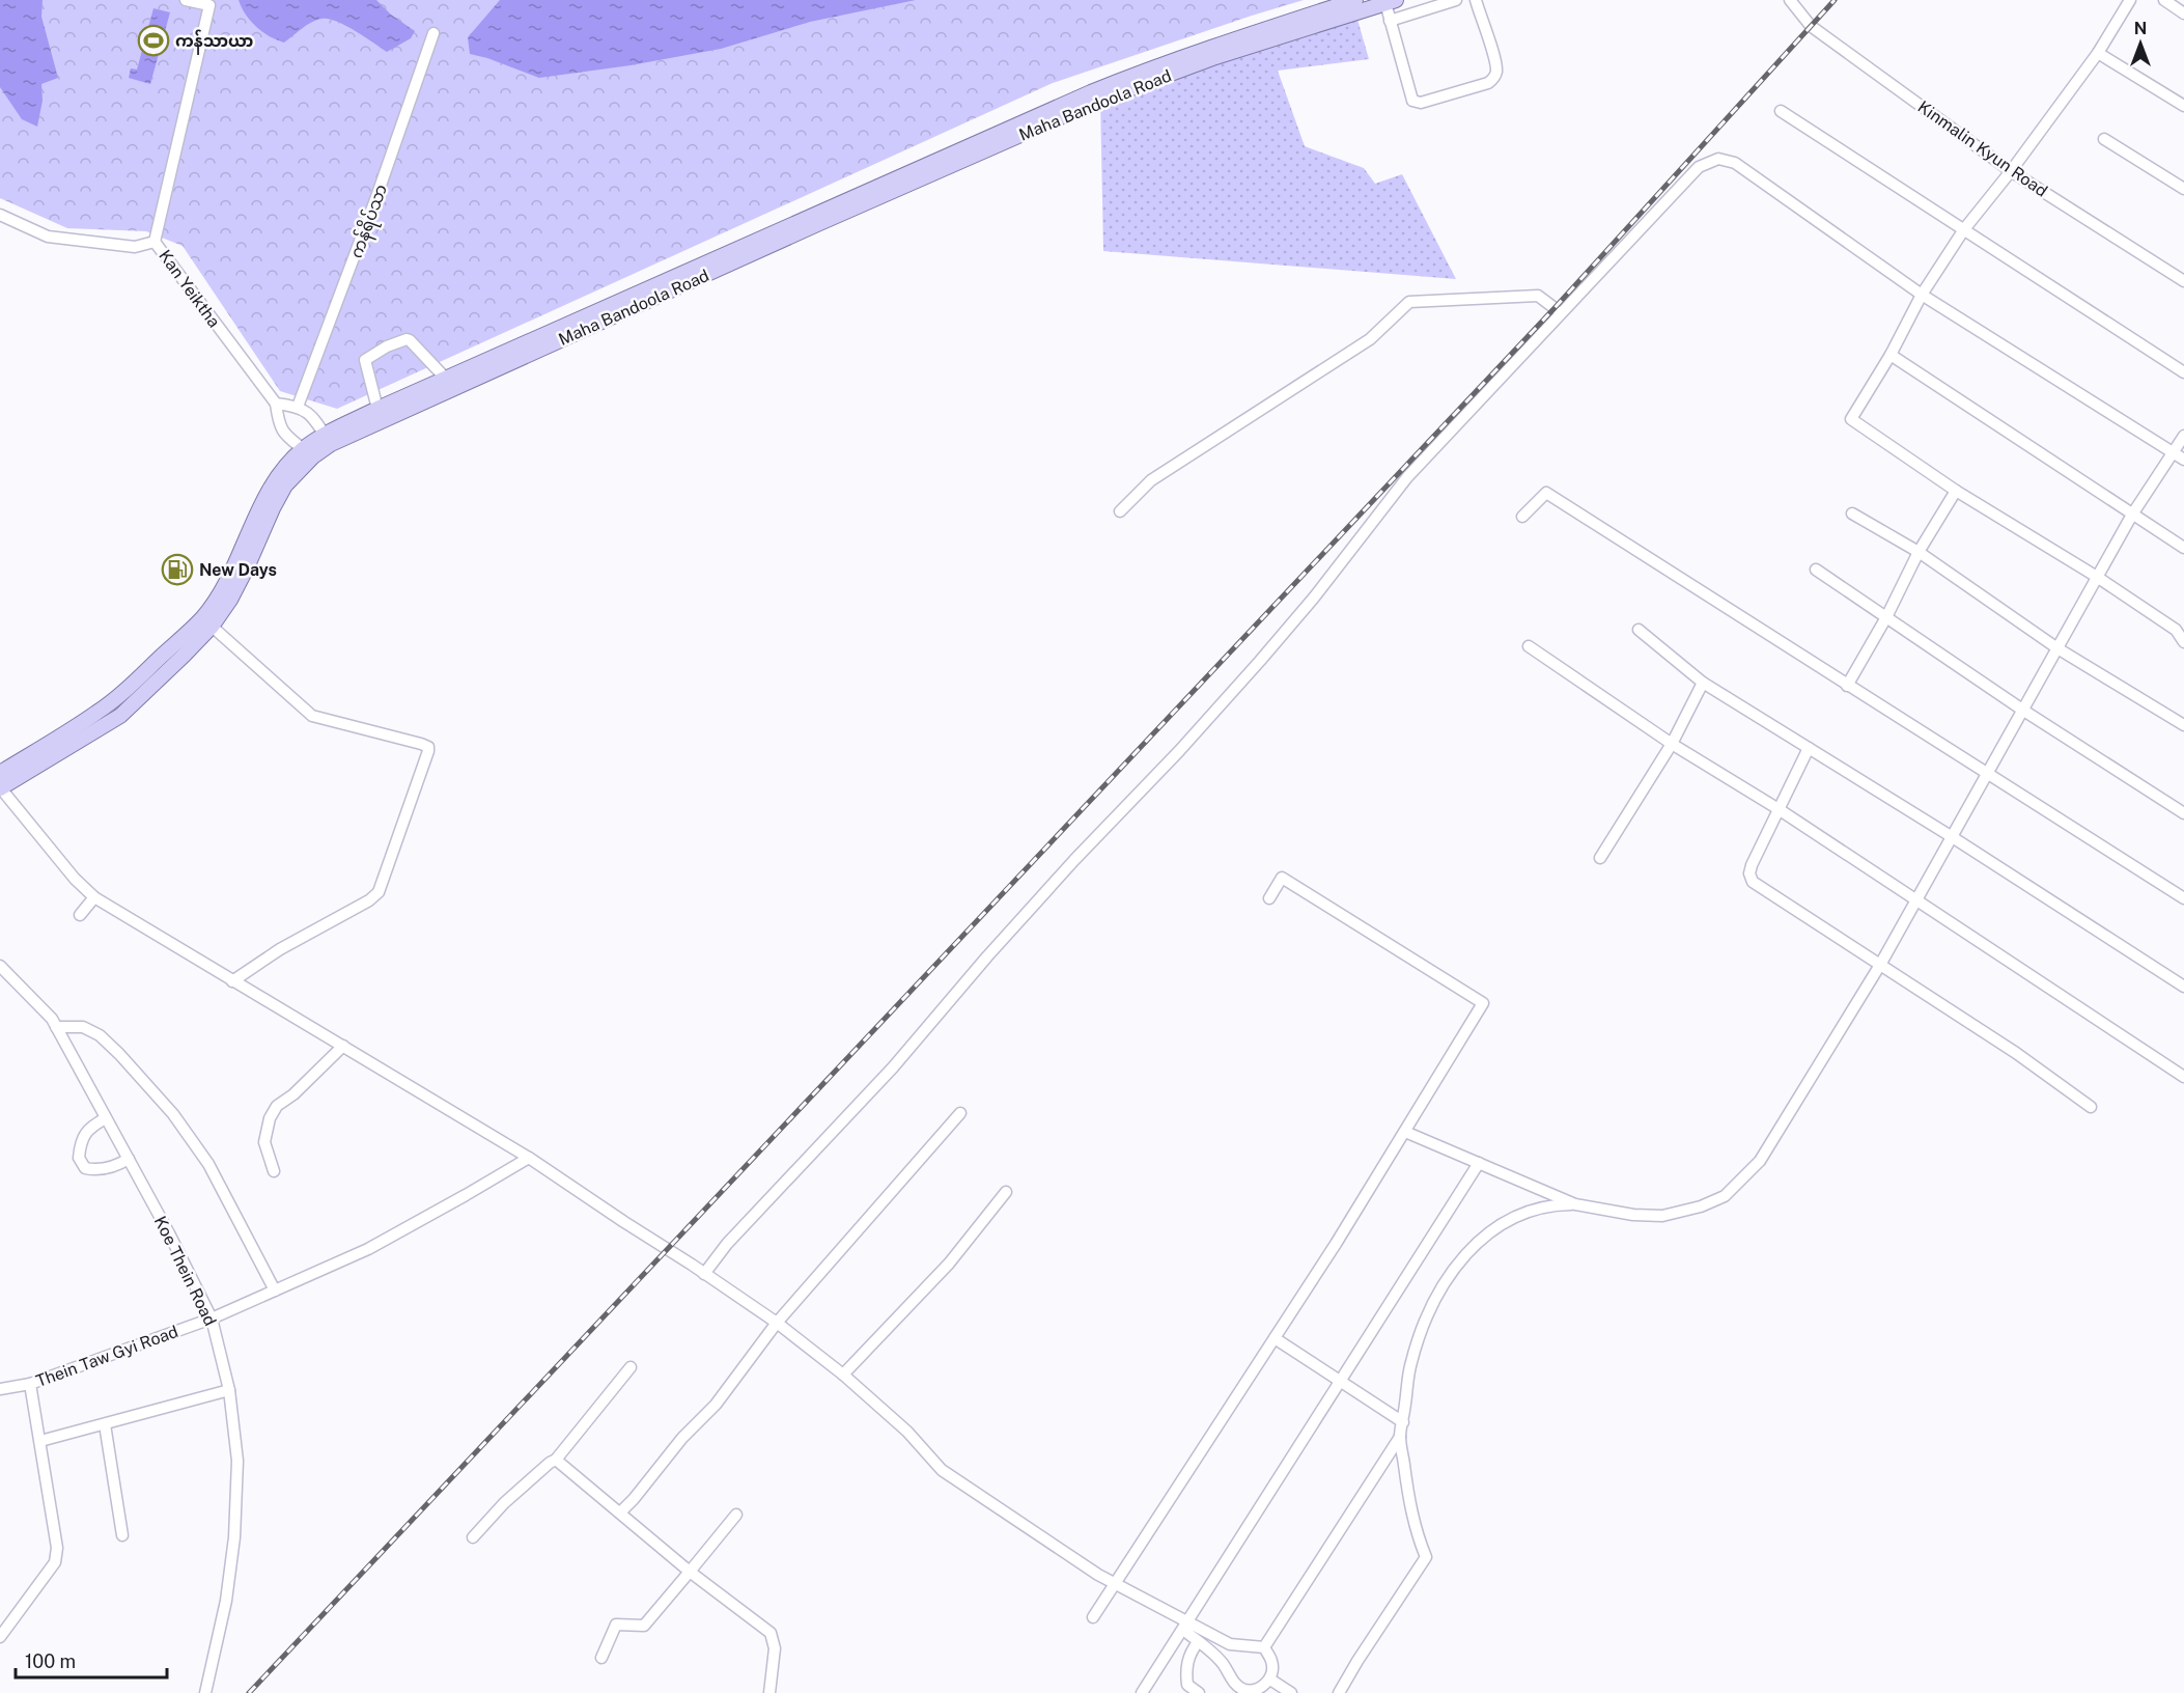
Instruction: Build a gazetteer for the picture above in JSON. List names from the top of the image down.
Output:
{
  "streets": {
    "main road": ["Maha Bandoola Road"],
    "street": [
      "Kinmalin Kyun Road",
      "ကန်ရိပ်သာ",
      "Kan Yeiktha",
      "Koe Thein Road",
      "Thein Taw Gyi Road"
    ]
  },
  "crossings": [
    ["Koe Thein Road", "Thein Taw Gyi Road"]
  ],
  "places": {
    "sports": ["ကန်သာယာ"],
    "fuel station": ["New Days"]
  },
  "scale_bar": "100 m",
  "north": "top"
}
